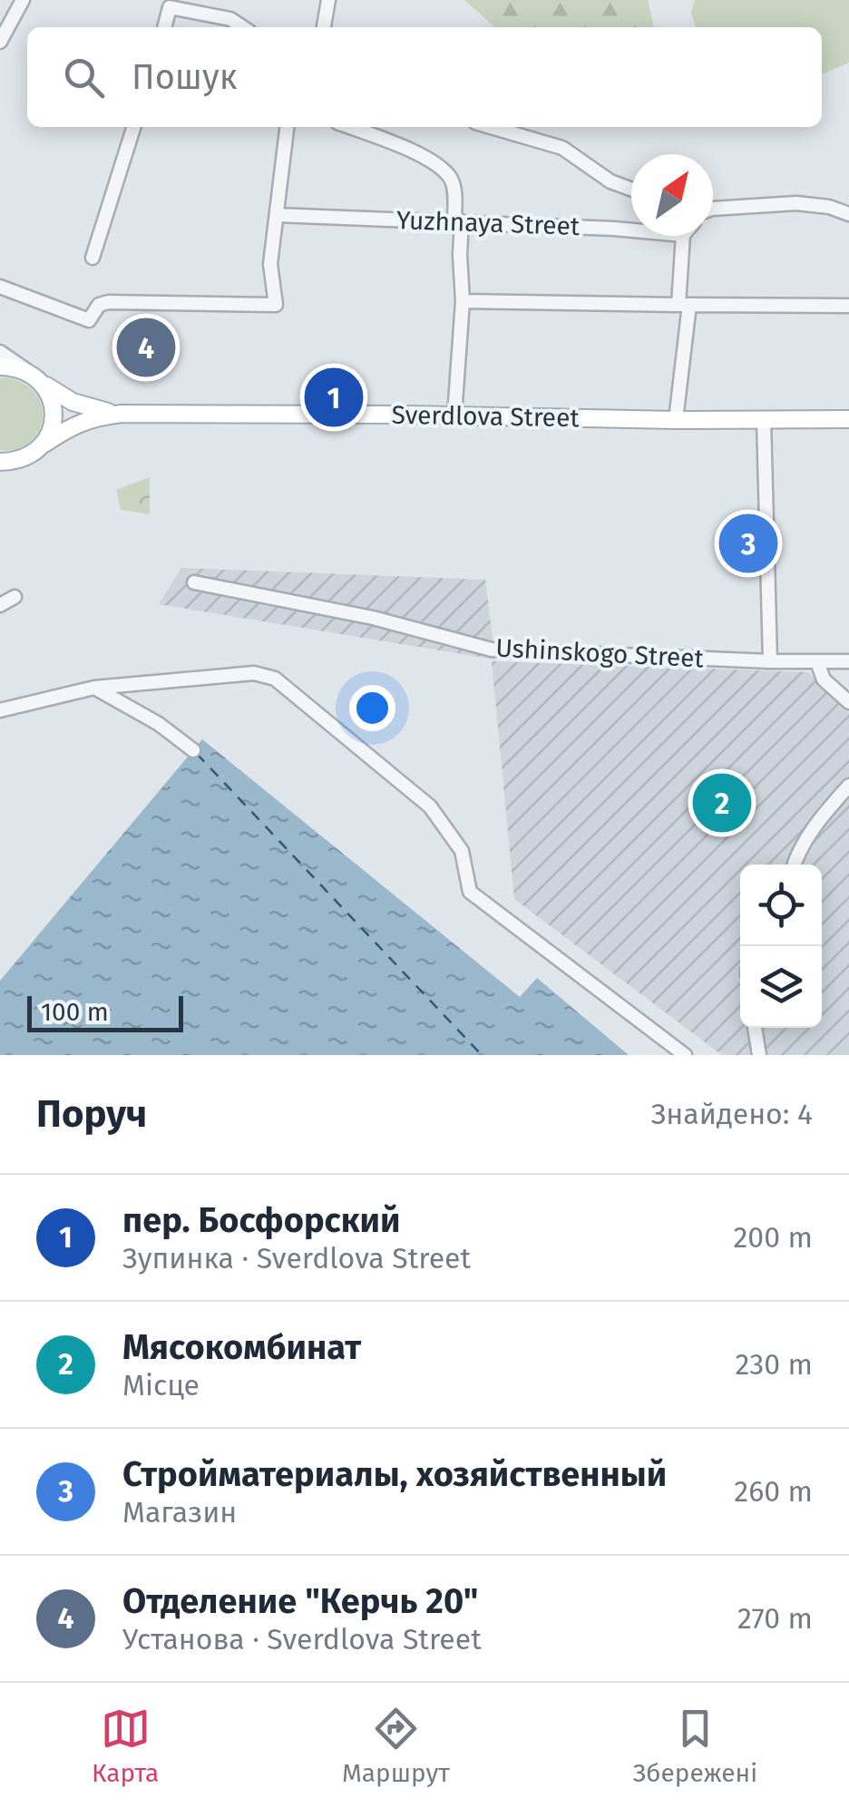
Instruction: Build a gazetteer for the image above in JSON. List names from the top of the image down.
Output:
{
  "streets": {
    "main road": ["Sverdlova Street"],
    "street": ["Yuzhnaya Street", "Ushinskogo Street"]
  },
  "scale_bar": "100 m",
  "north": "top right",
  "page": {
    "search": "Пошук",
    "pins": [
      "4",
      "1",
      "3",
      "2"
    ],
    "scale": "100 m",
    "heading": ["Поруч", "Знайдено: 4"],
    "list": [
      {
        "mark": "1",
        "name": "пер. Босфорский",
        "note": "Зупинка · Sverdlova Street",
        "value": "200 m"
      },
      {
        "mark": "2",
        "name": "Мясокомбинат",
        "note": "Місце",
        "value": "230 m"
      },
      {
        "mark": "3",
        "name": "Стройматериалы, хозяйственный",
        "note": "Магазин",
        "value": "260 m"
      },
      {
        "mark": "4",
        "name": "Отделение \"Керчь 20\"",
        "note": "Установа · Sverdlova Street",
        "value": "270 m"
      }
    ],
    "nav": ["Карта", "Маршрут", "Збережені"]
  }
}
